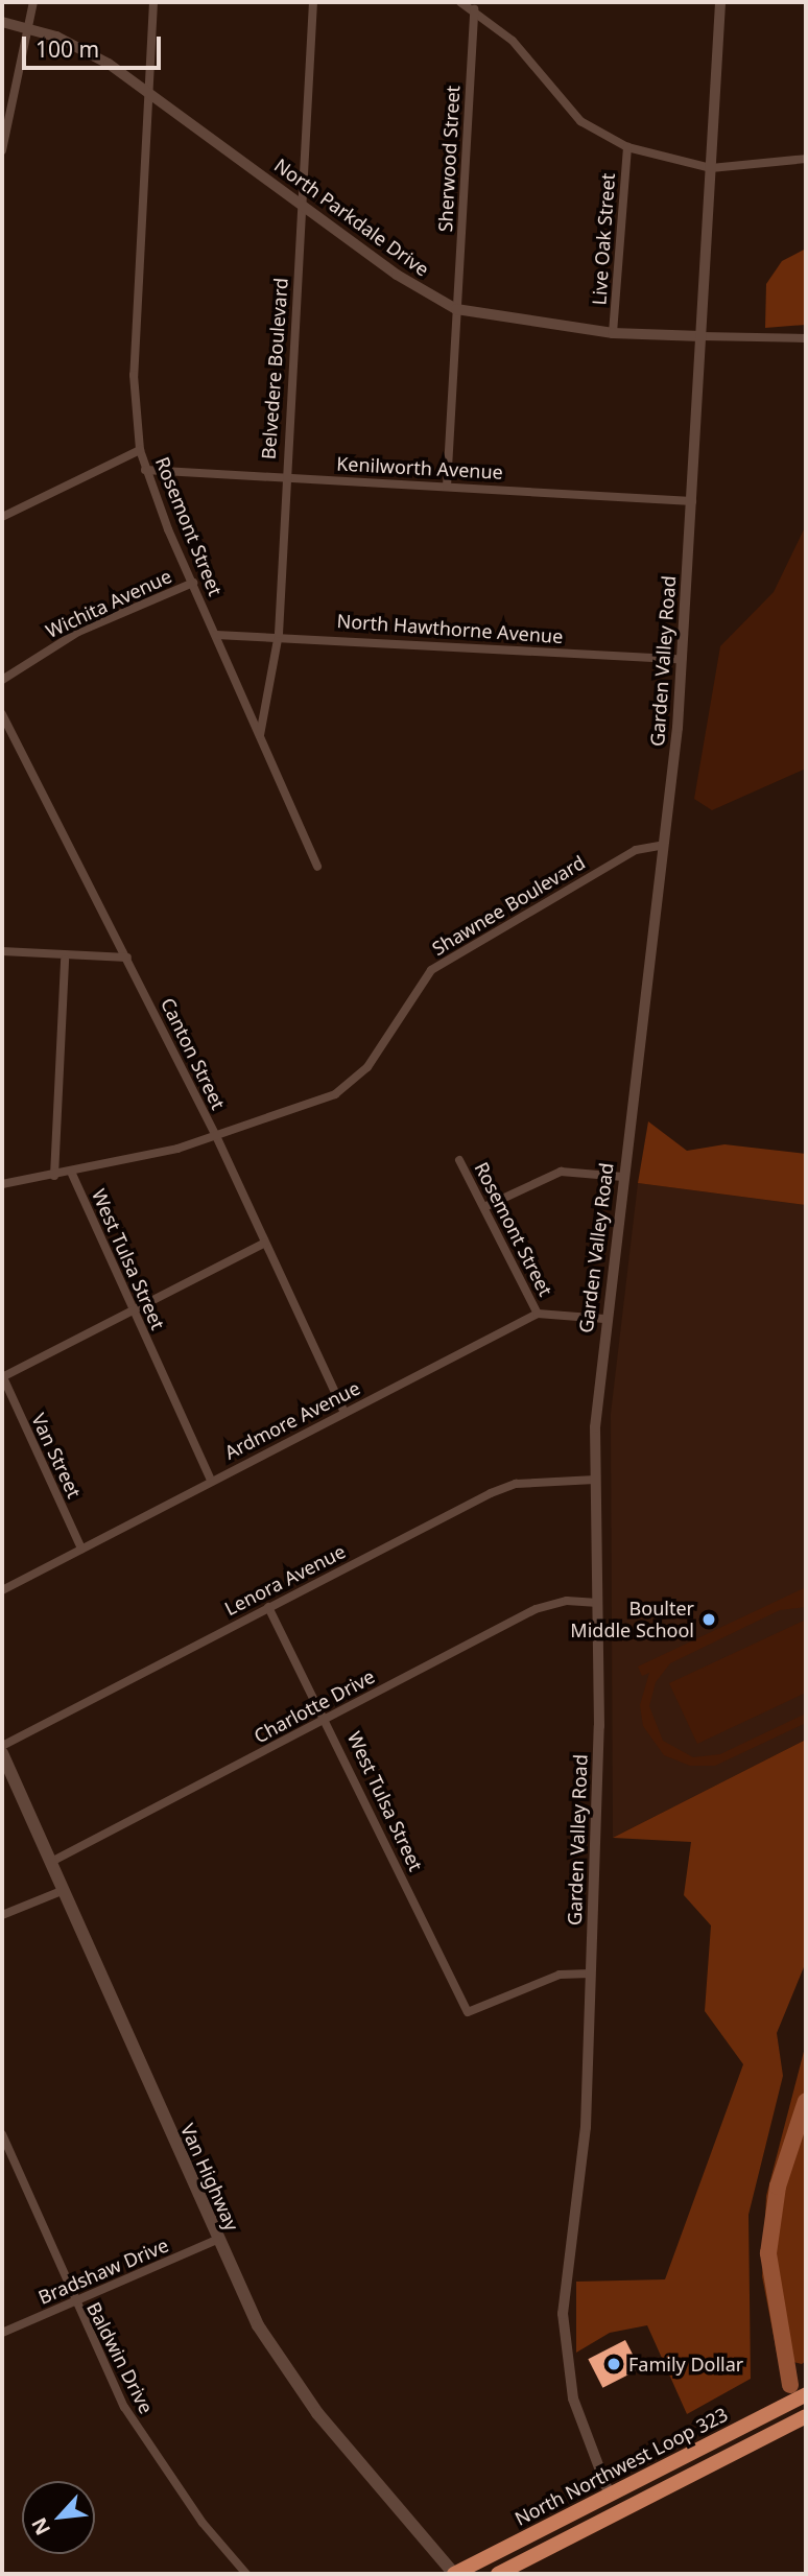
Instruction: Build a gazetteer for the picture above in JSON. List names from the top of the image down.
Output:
{
  "streets": {
    "highway": ["North Northwest Loop 323"],
    "main road": ["Van Highway"],
    "street": [
      "Sherwood Street",
      "North Parkdale Drive",
      "Live Oak Street",
      "Belvedere Boulevard",
      "Kenilworth Avenue",
      "Rosemont Street",
      "Wichita Avenue",
      "North Hawthorne Avenue",
      "Garden Valley Road",
      "Shawnee Boulevard",
      "Canton Street",
      "West Tulsa Street",
      "Ardmore Avenue",
      "Van Street",
      "Lenora Avenue",
      "Charlotte Drive",
      "Bradshaw Drive",
      "Baldwin Drive"
    ]
  },
  "crossings": [
    ["Sherwood Street", "North Parkdale Drive"],
    ["Sherwood Street", "Kenilworth Avenue"],
    ["North Parkdale Drive", "Live Oak Street"],
    ["North Parkdale Drive", "Belvedere Boulevard"],
    ["North Parkdale Drive", "Rosemont Street"],
    ["North Parkdale Drive", "Garden Valley Road"],
    ["Belvedere Boulevard", "Kenilworth Avenue"],
    ["Belvedere Boulevard", "Rosemont Street"],
    ["Belvedere Boulevard", "North Hawthorne Avenue"],
    ["Kenilworth Avenue", "Rosemont Street"],
    ["Kenilworth Avenue", "Garden Valley Road"],
    ["Rosemont Street", "Wichita Avenue"],
    ["Rosemont Street", "North Hawthorne Avenue"],
    ["Rosemont Street", "Ardmore Avenue"],
    ["North Hawthorne Avenue", "Garden Valley Road"],
    ["Garden Valley Road", "Shawnee Boulevard"],
    ["Garden Valley Road", "West Tulsa Street"],
    ["Garden Valley Road", "Lenora Avenue"],
    ["Garden Valley Road", "Charlotte Drive"],
    ["Garden Valley Road", "North Northwest Loop 323"],
    ["Shawnee Boulevard", "Canton Street"],
    ["Shawnee Boulevard", "West Tulsa Street"],
    ["Canton Street", "Ardmore Avenue"],
    ["West Tulsa Street", "Ardmore Avenue"],
    ["West Tulsa Street", "Lenora Avenue"],
    ["West Tulsa Street", "Charlotte Drive"],
    ["Ardmore Avenue", "Van Street"],
    ["Charlotte Drive", "Van Highway"],
    ["Van Highway", "Bradshaw Drive"],
    ["Van Highway", "North Northwest Loop 323"],
    ["Bradshaw Drive", "Baldwin Drive"]
  ],
  "places": ["Boulter Middle School", "Family Dollar"],
  "scale_bar": "100 m",
  "north": "bottom left"
}
